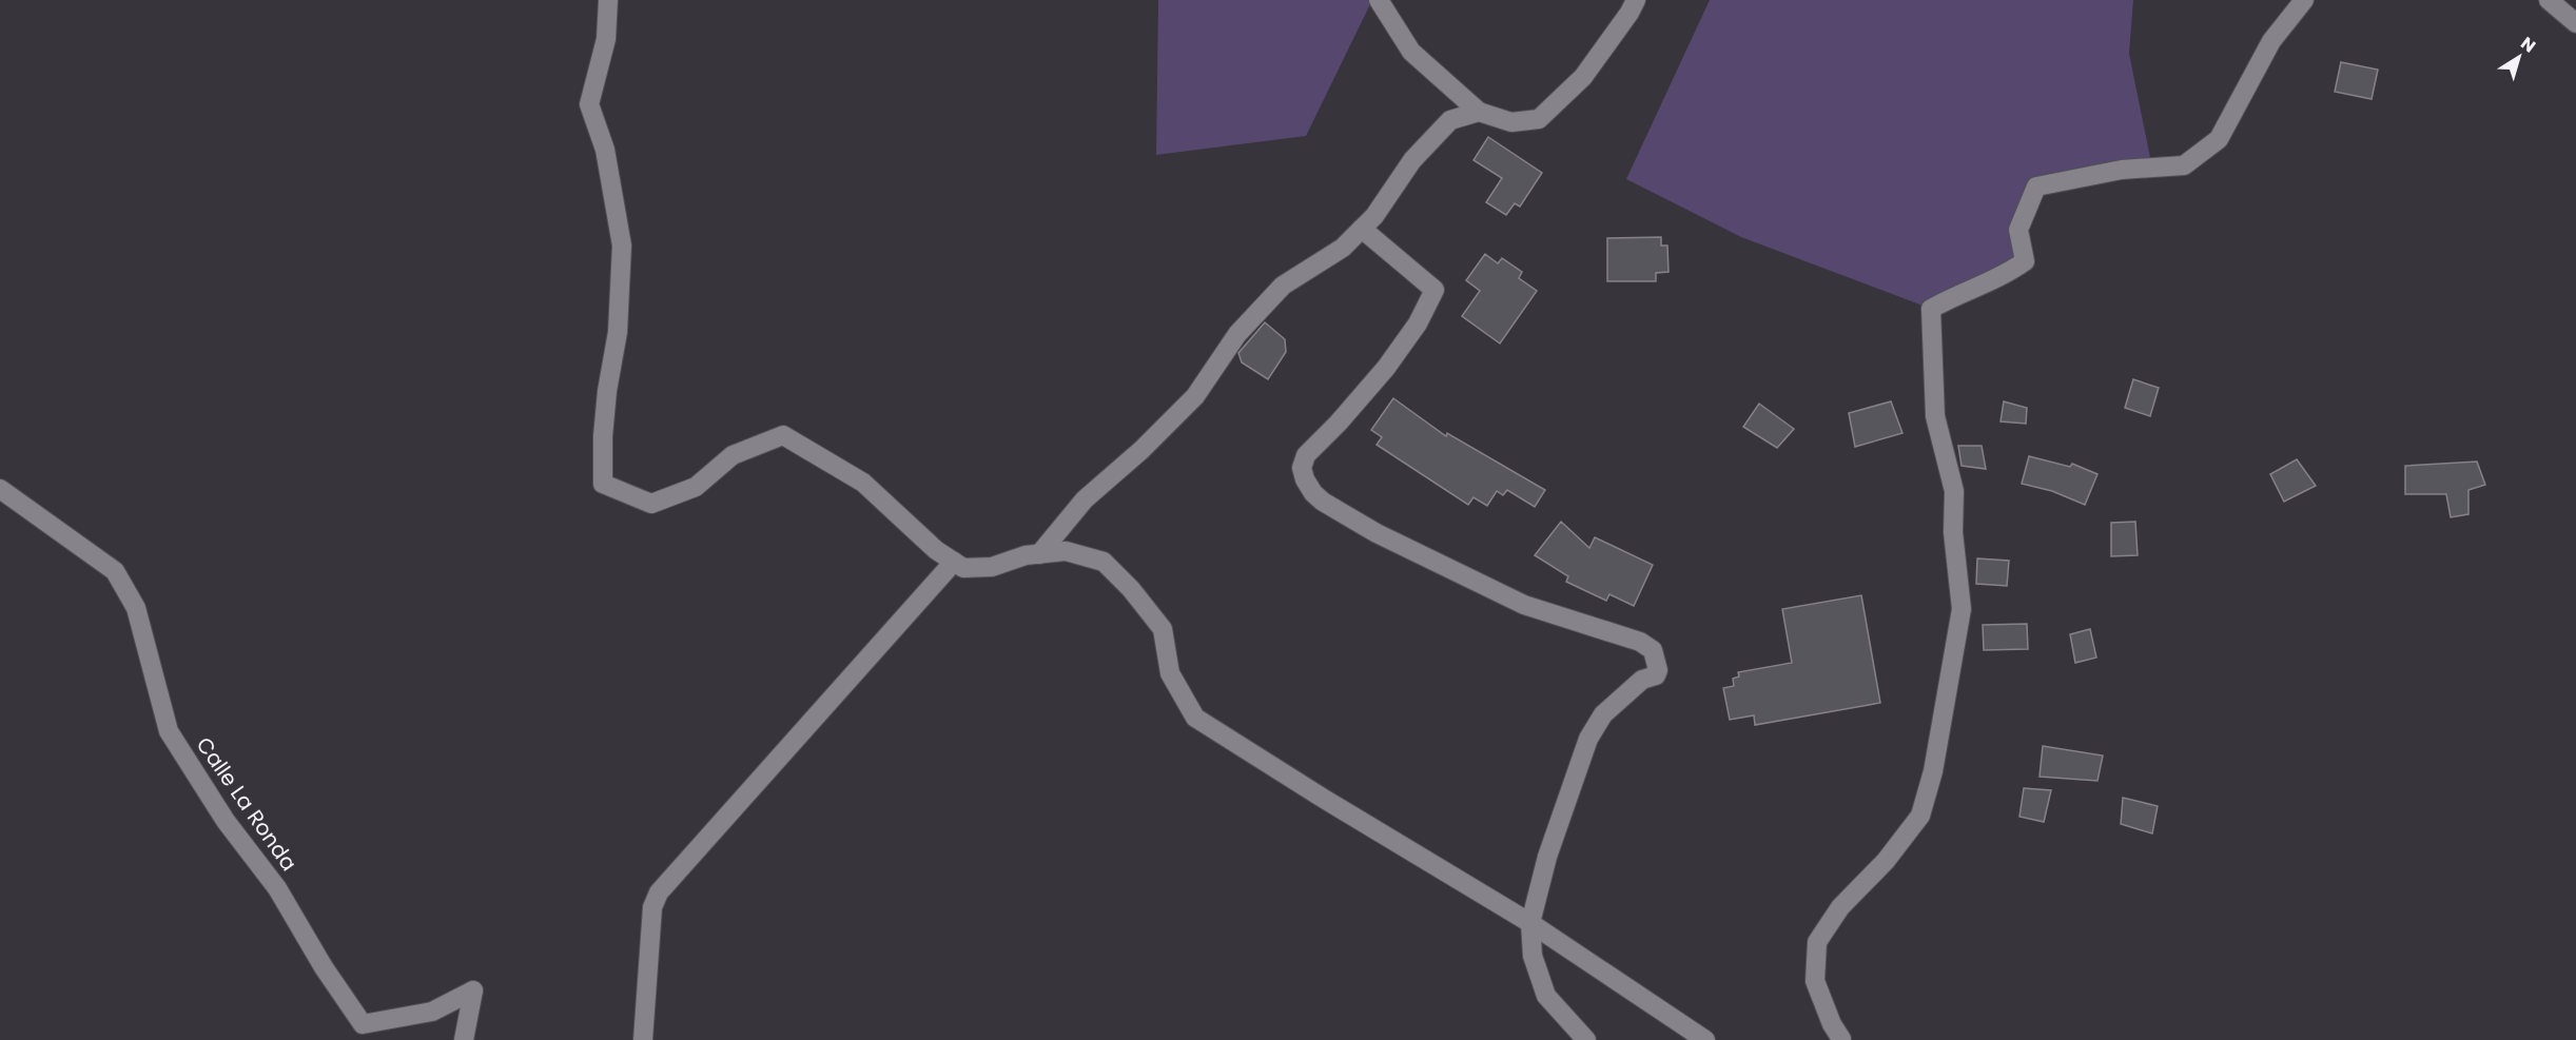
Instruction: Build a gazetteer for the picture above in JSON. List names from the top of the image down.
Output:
{
  "streets": {
    "street": ["Calle La Ronda"]
  },
  "north": "top right"
}
